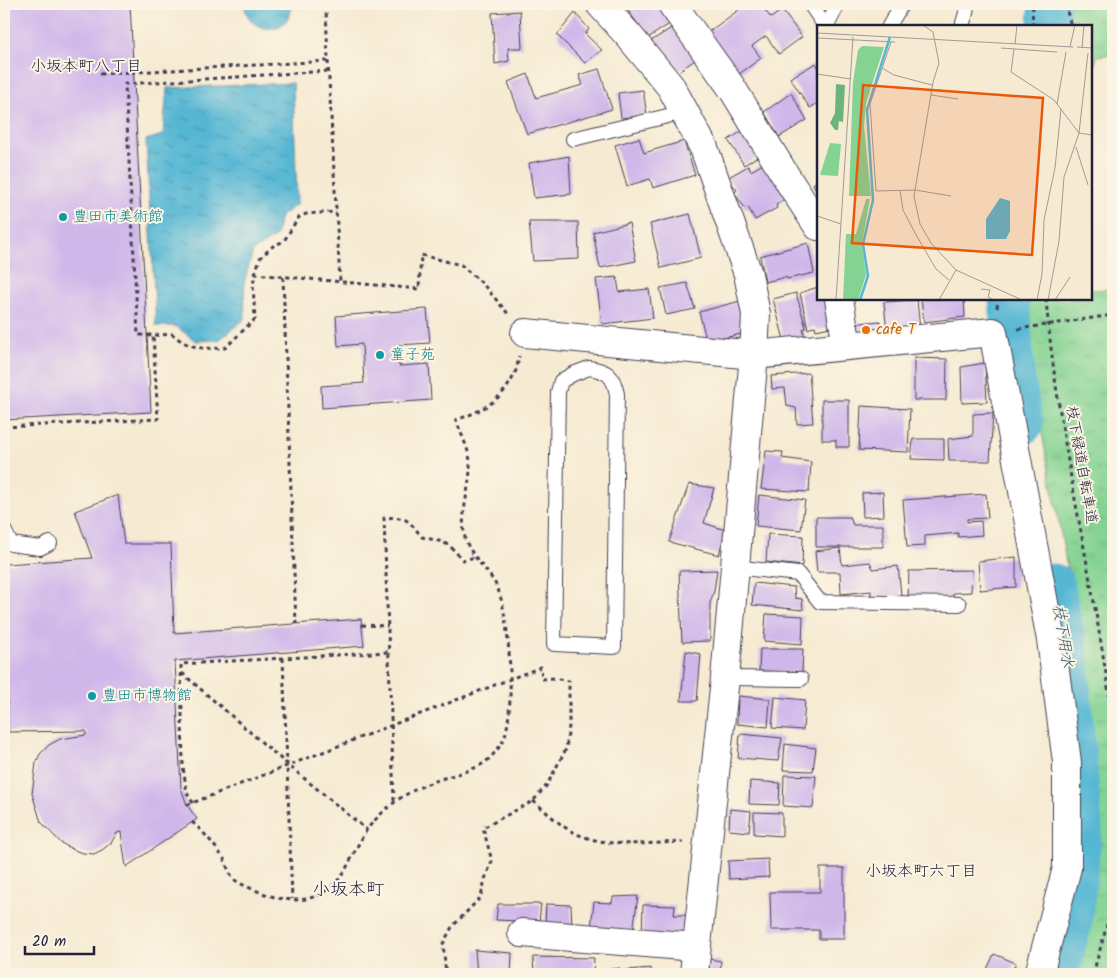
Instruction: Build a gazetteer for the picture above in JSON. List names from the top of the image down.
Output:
{
  "streets": {
    "path": ["枝下緑道自転車道"]
  },
  "districts": ["小坂本町八丁目", "小坂本町六丁目", "小坂本町"],
  "water": ["枝下用水"],
  "places": [
    "豊田市美術館",
    "cafe T",
    "童子苑",
    "豊田市博物館"
  ],
  "scale_bar": "20 m"
}
